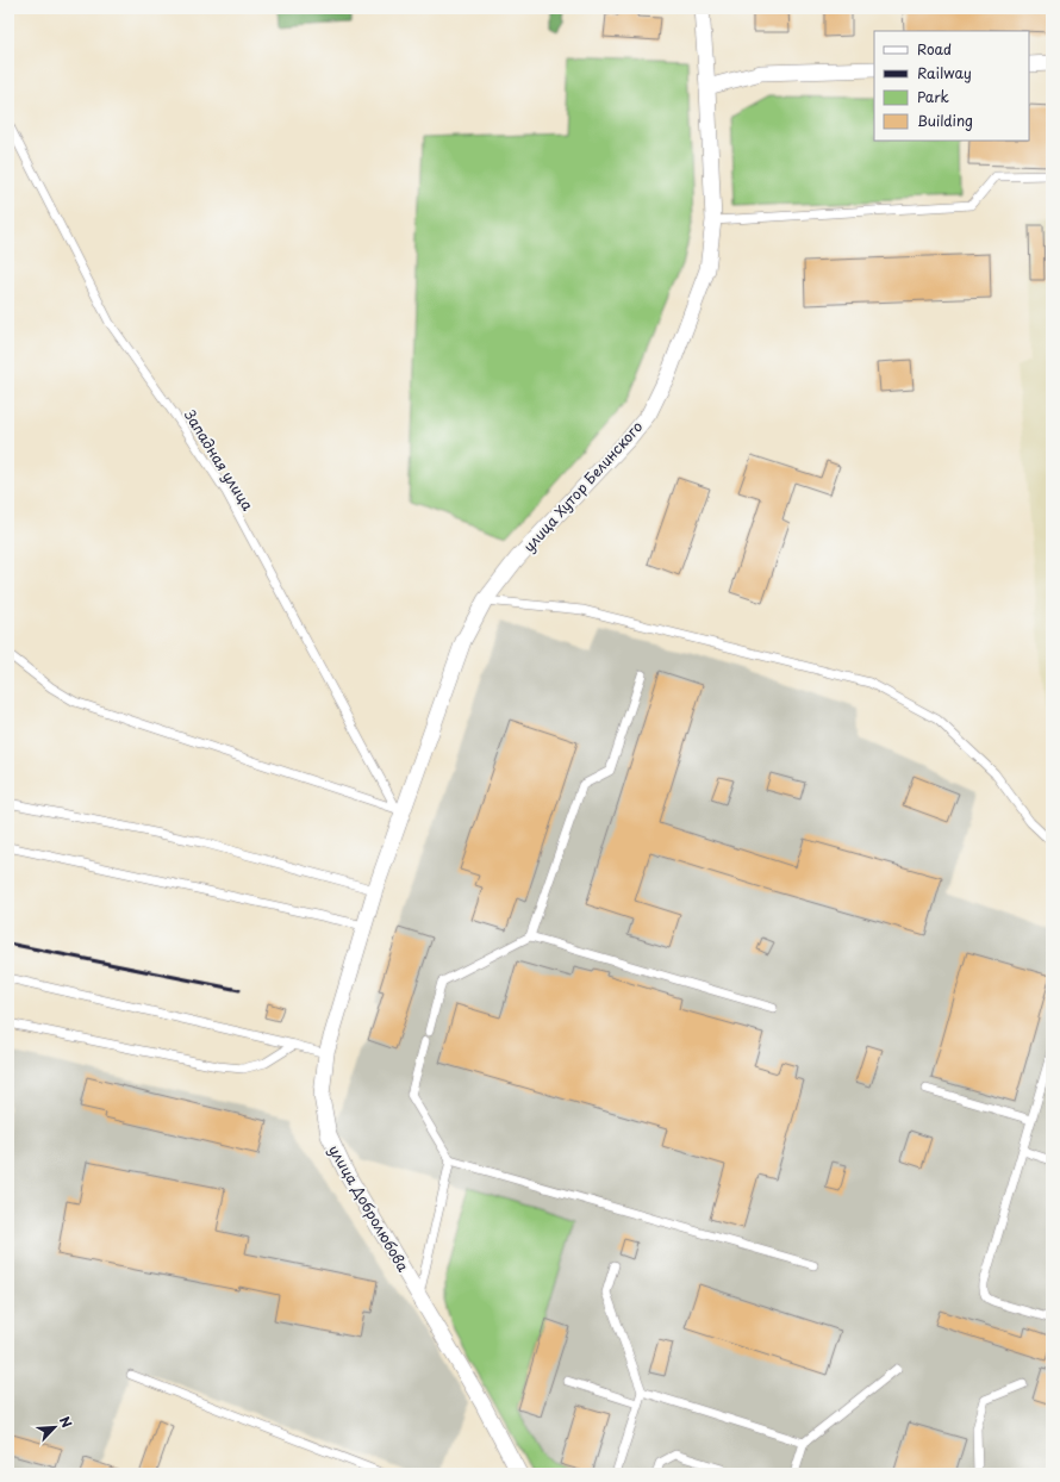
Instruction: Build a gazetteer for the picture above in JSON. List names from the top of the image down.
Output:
{
  "streets": {
    "street": ["улица Хутор Белинского", "улица Добролюбова"],
    "lane": ["Западная улица"]
  },
  "crossings": [
    ["Западная улица", "улица Хутор Белинского"],
    ["Западная улица", "улица Добролюбова"],
    ["улица Хутор Белинского", "улица Добролюбова"]
  ],
  "legend": [
    "Road",
    "Railway",
    "Park",
    "Building"
  ],
  "north": "top right"
}
